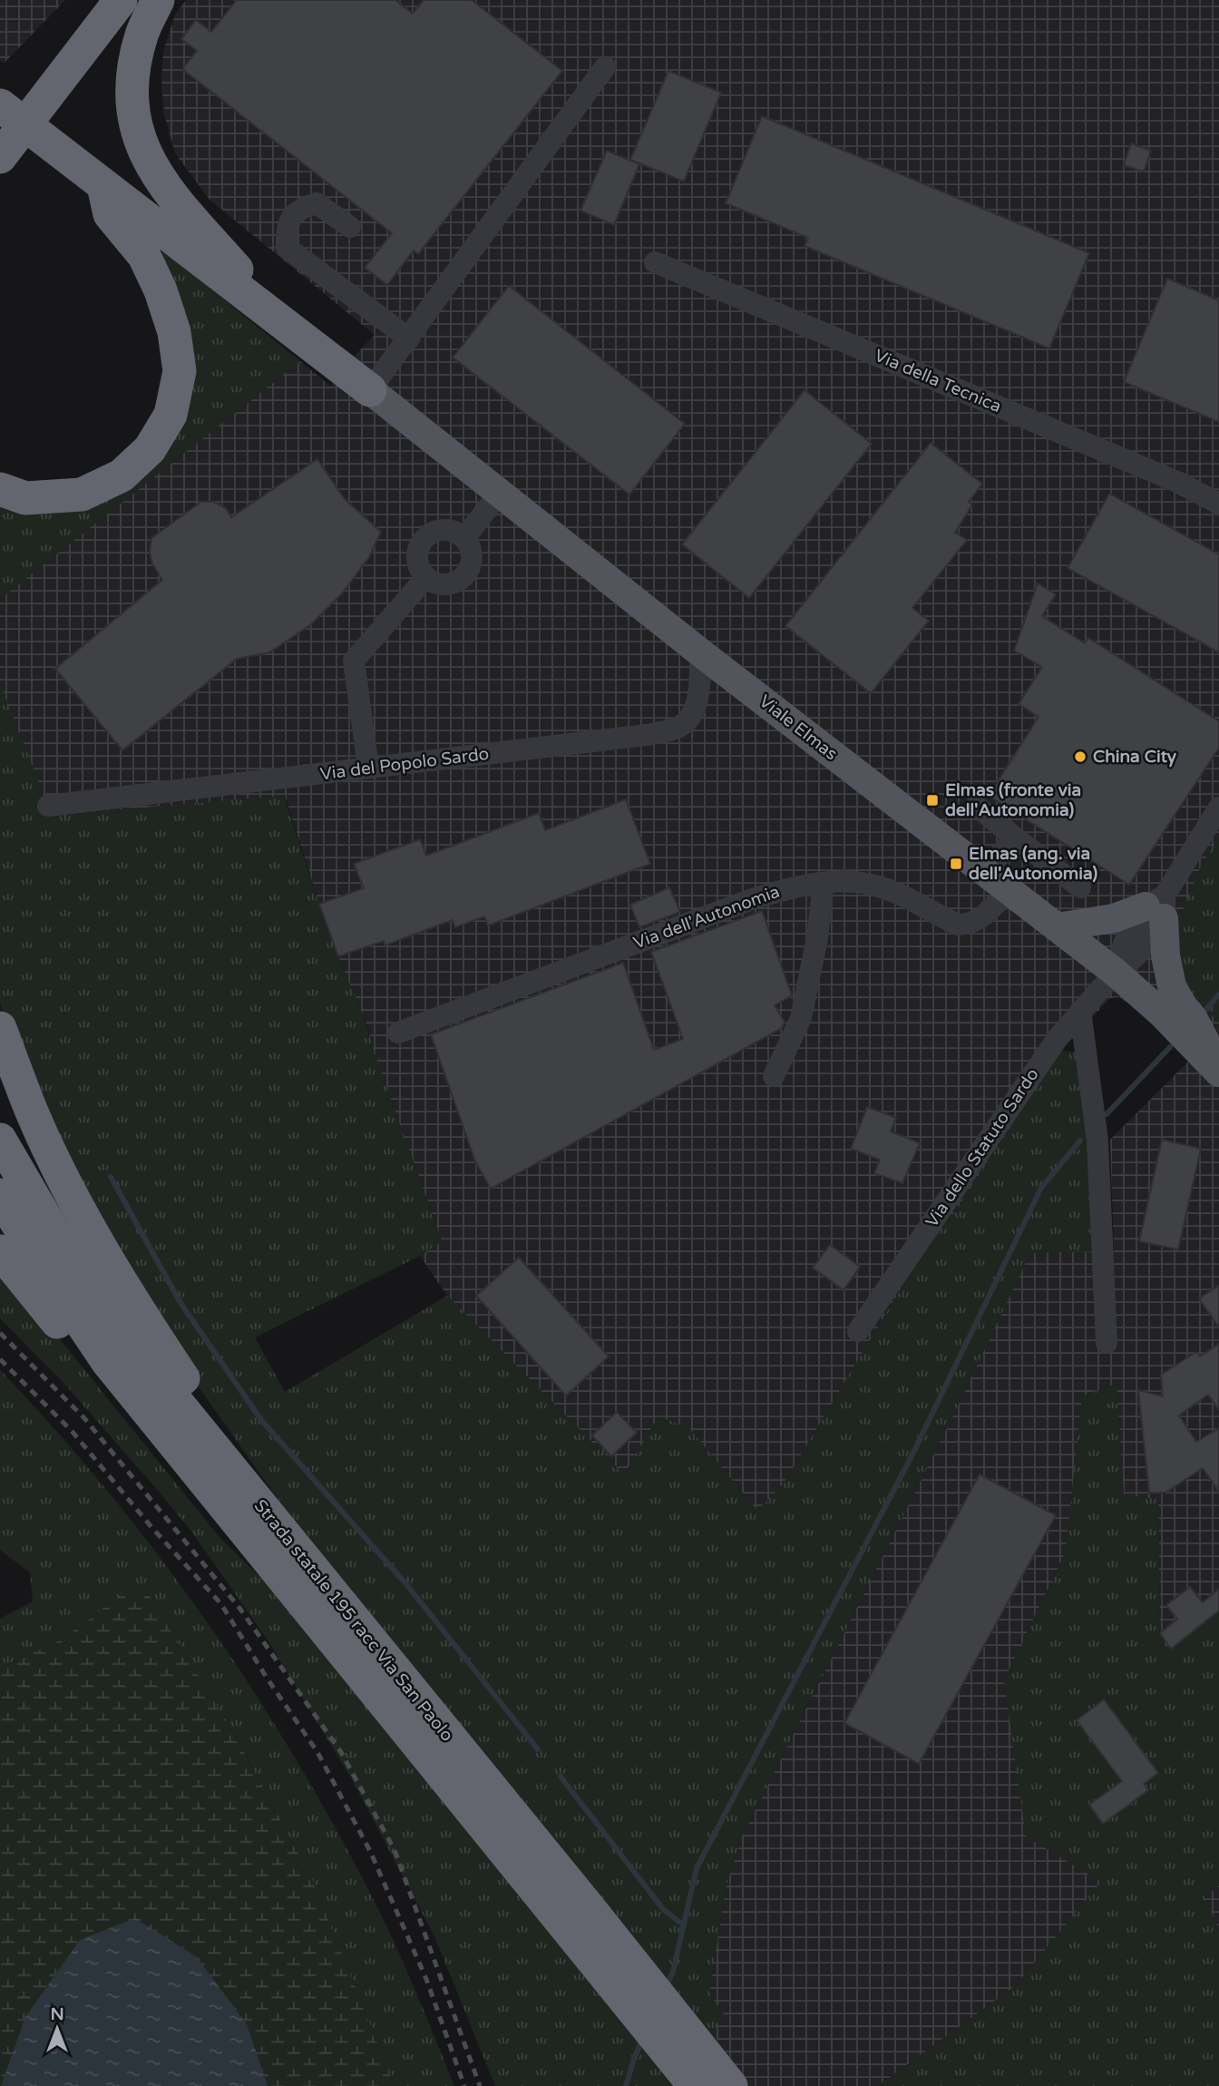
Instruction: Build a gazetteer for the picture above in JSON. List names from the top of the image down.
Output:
{
  "streets": {
    "highway": ["Strada statale 195 racc Via San Paolo"],
    "main road": ["Viale Elmas"],
    "street": [
      "Via della Tecnica",
      "Via del Popolo Sardo",
      "Via dell'Autonomia",
      "Via dello Statuto Sardo"
    ]
  },
  "crossings": [
    ["Viale Elmas", "Via del Popolo Sardo"],
    ["Viale Elmas", "Via dell'Autonomia"],
    ["Viale Elmas", "Via dello Statuto Sardo"]
  ],
  "places": {
    "other": ["China City"],
    "transit": ["Elmas (fronte via dell'Autonomia)", "Elmas (ang. via dell'Autonomia)"]
  },
  "north": "top"
}
